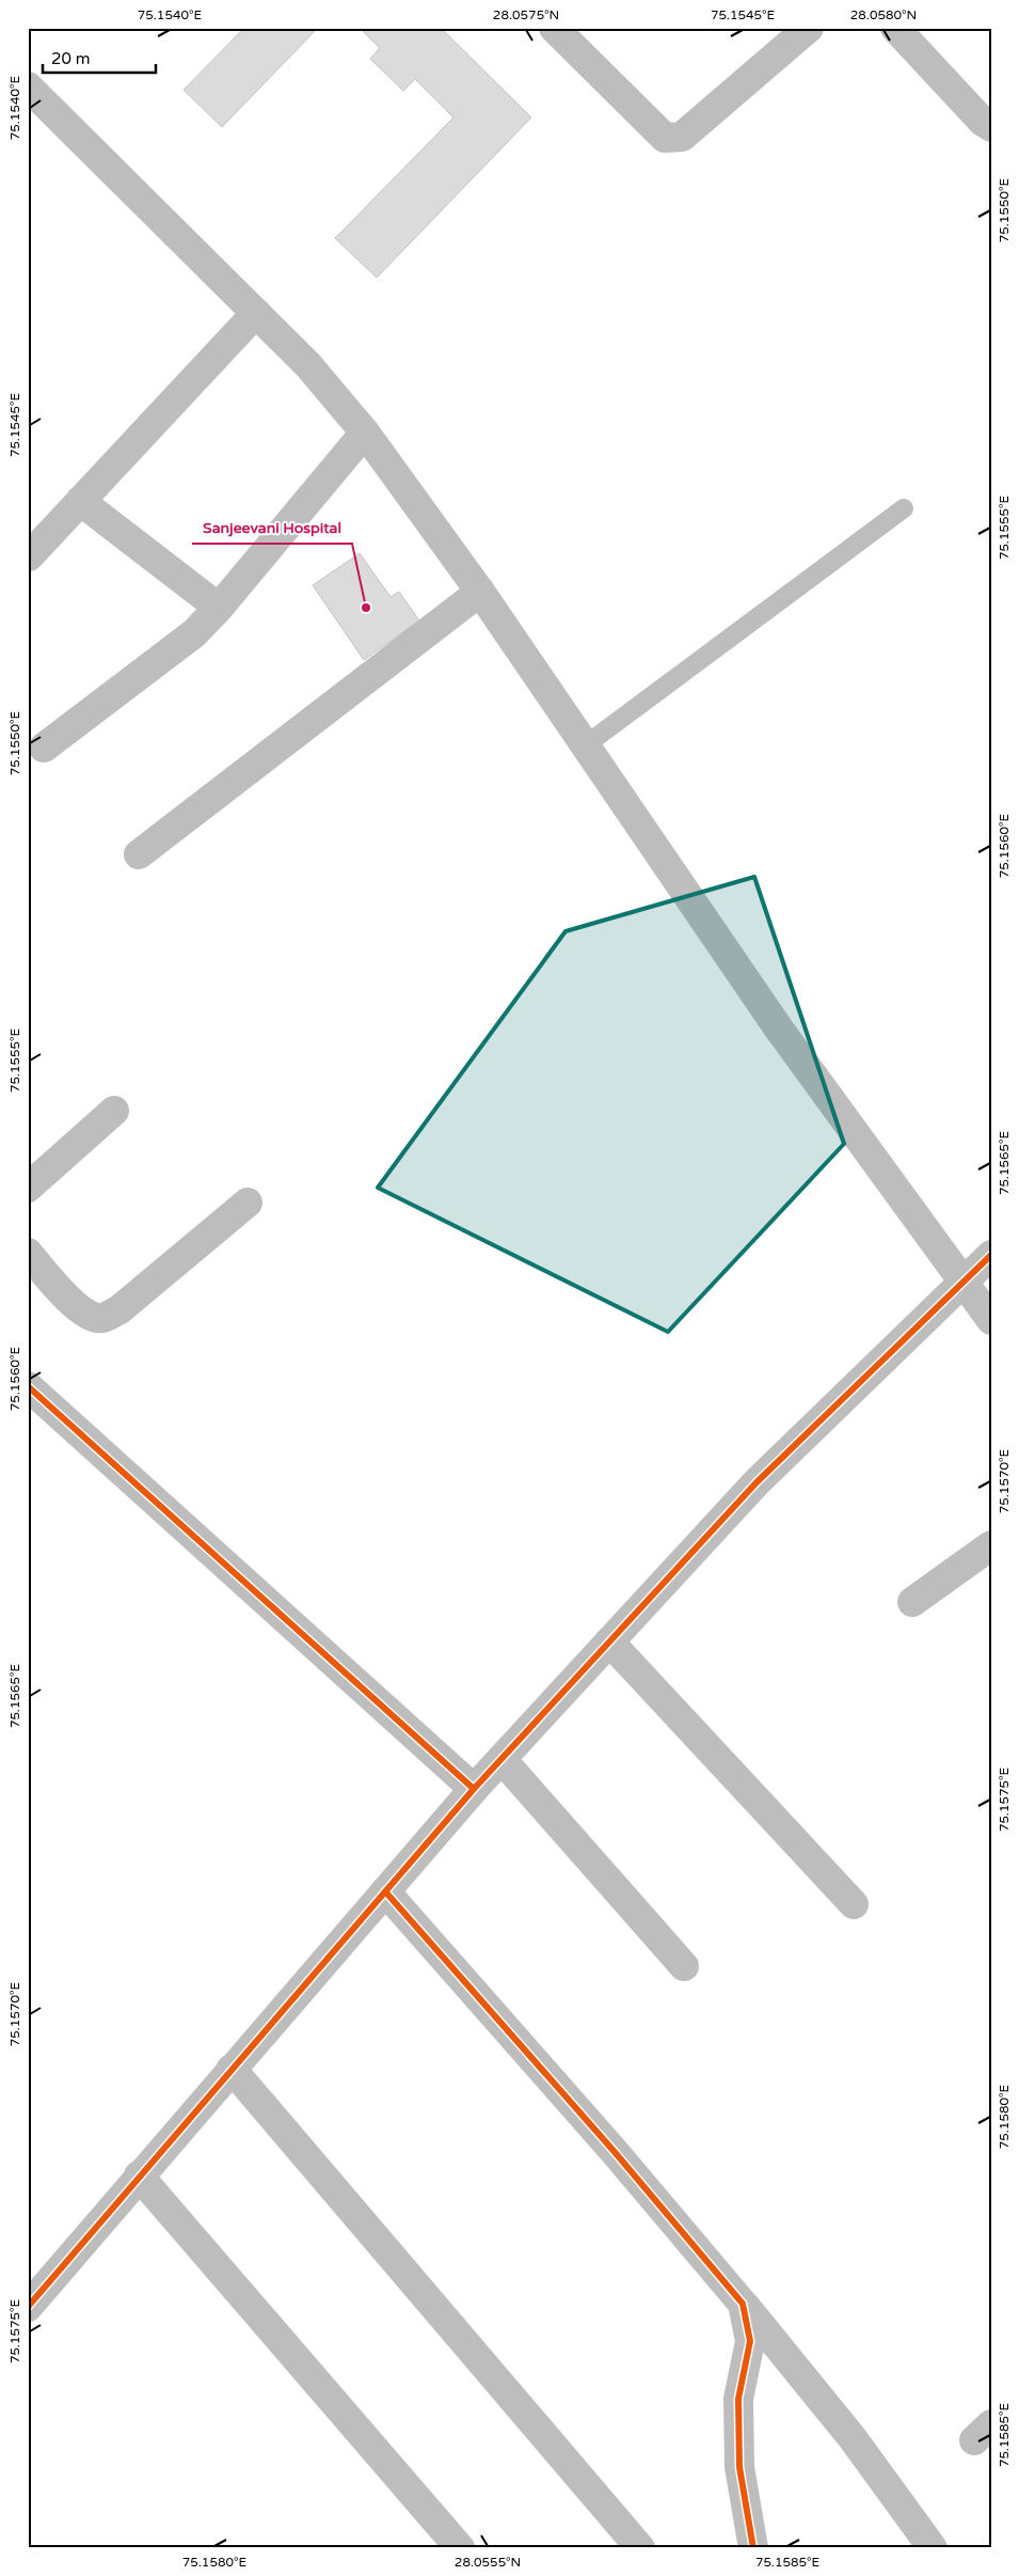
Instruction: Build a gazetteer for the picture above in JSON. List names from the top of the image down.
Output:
{
  "places": ["Sanjeevani Hospital"],
  "scale_bar": "20 m",
  "coordinates": [
    "75.1540°E",
    "28.0575°N",
    "75.1545°E",
    "28.0580°N",
    "75.1550°E",
    "75.1555°E",
    "75.1560°E",
    "75.1565°E",
    "75.1570°E",
    "75.1575°E",
    "75.1580°E",
    "75.1585°E",
    "28.0555°N"
  ]
}
